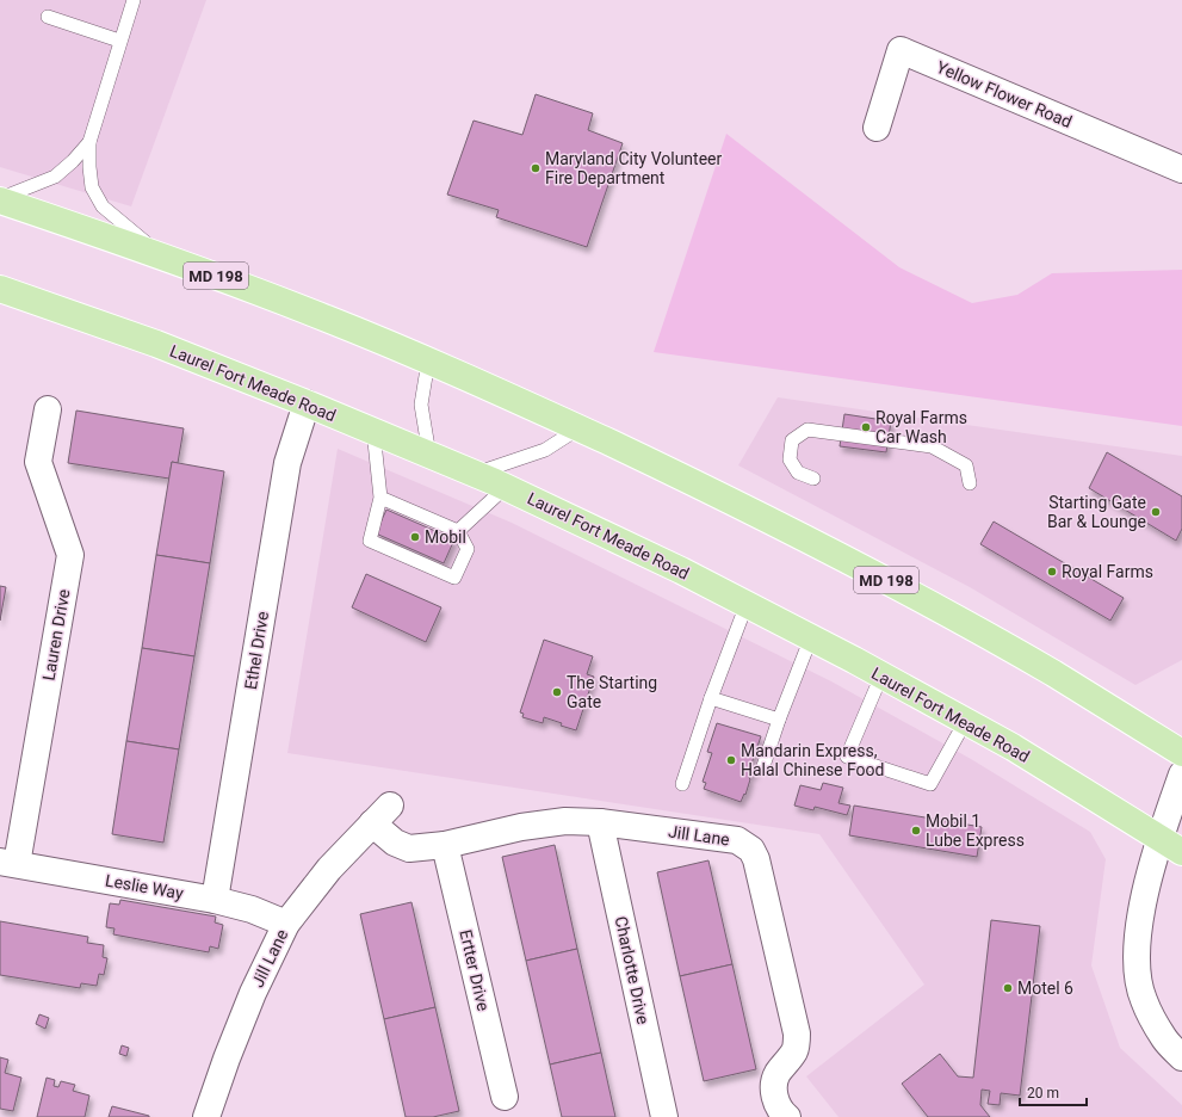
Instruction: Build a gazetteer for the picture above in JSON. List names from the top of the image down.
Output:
{
  "streets": {
    "main road": ["MD 198", "Laurel Fort Meade Road"],
    "street": [
      "Yellow Flower Road",
      "Lauren Drive",
      "Ethel Drive",
      "Jill Lane",
      "Leslie Way",
      "Ertter Drive",
      "Charlotte Drive"
    ]
  },
  "crossings": [
    ["Laurel Fort Meade Road", "Ethel Drive"],
    ["Lauren Drive", "Leslie Way"],
    ["Ethel Drive", "Leslie Way"],
    ["Jill Lane", "Leslie Way"],
    ["Jill Lane", "Ertter Drive"],
    ["Jill Lane", "Charlotte Drive"]
  ],
  "places": [
    "Maryland City Volunteer Fire Department",
    "Royal Farms Car Wash",
    "Starting Gate Bar & Lounge",
    "Mobil",
    "Royal Farms",
    "The Starting Gate",
    "Mandarin Express, Halal Chinese Food",
    "Mobil 1 Lube Express",
    "Motel 6"
  ],
  "scale_bar": "20 m"
}
